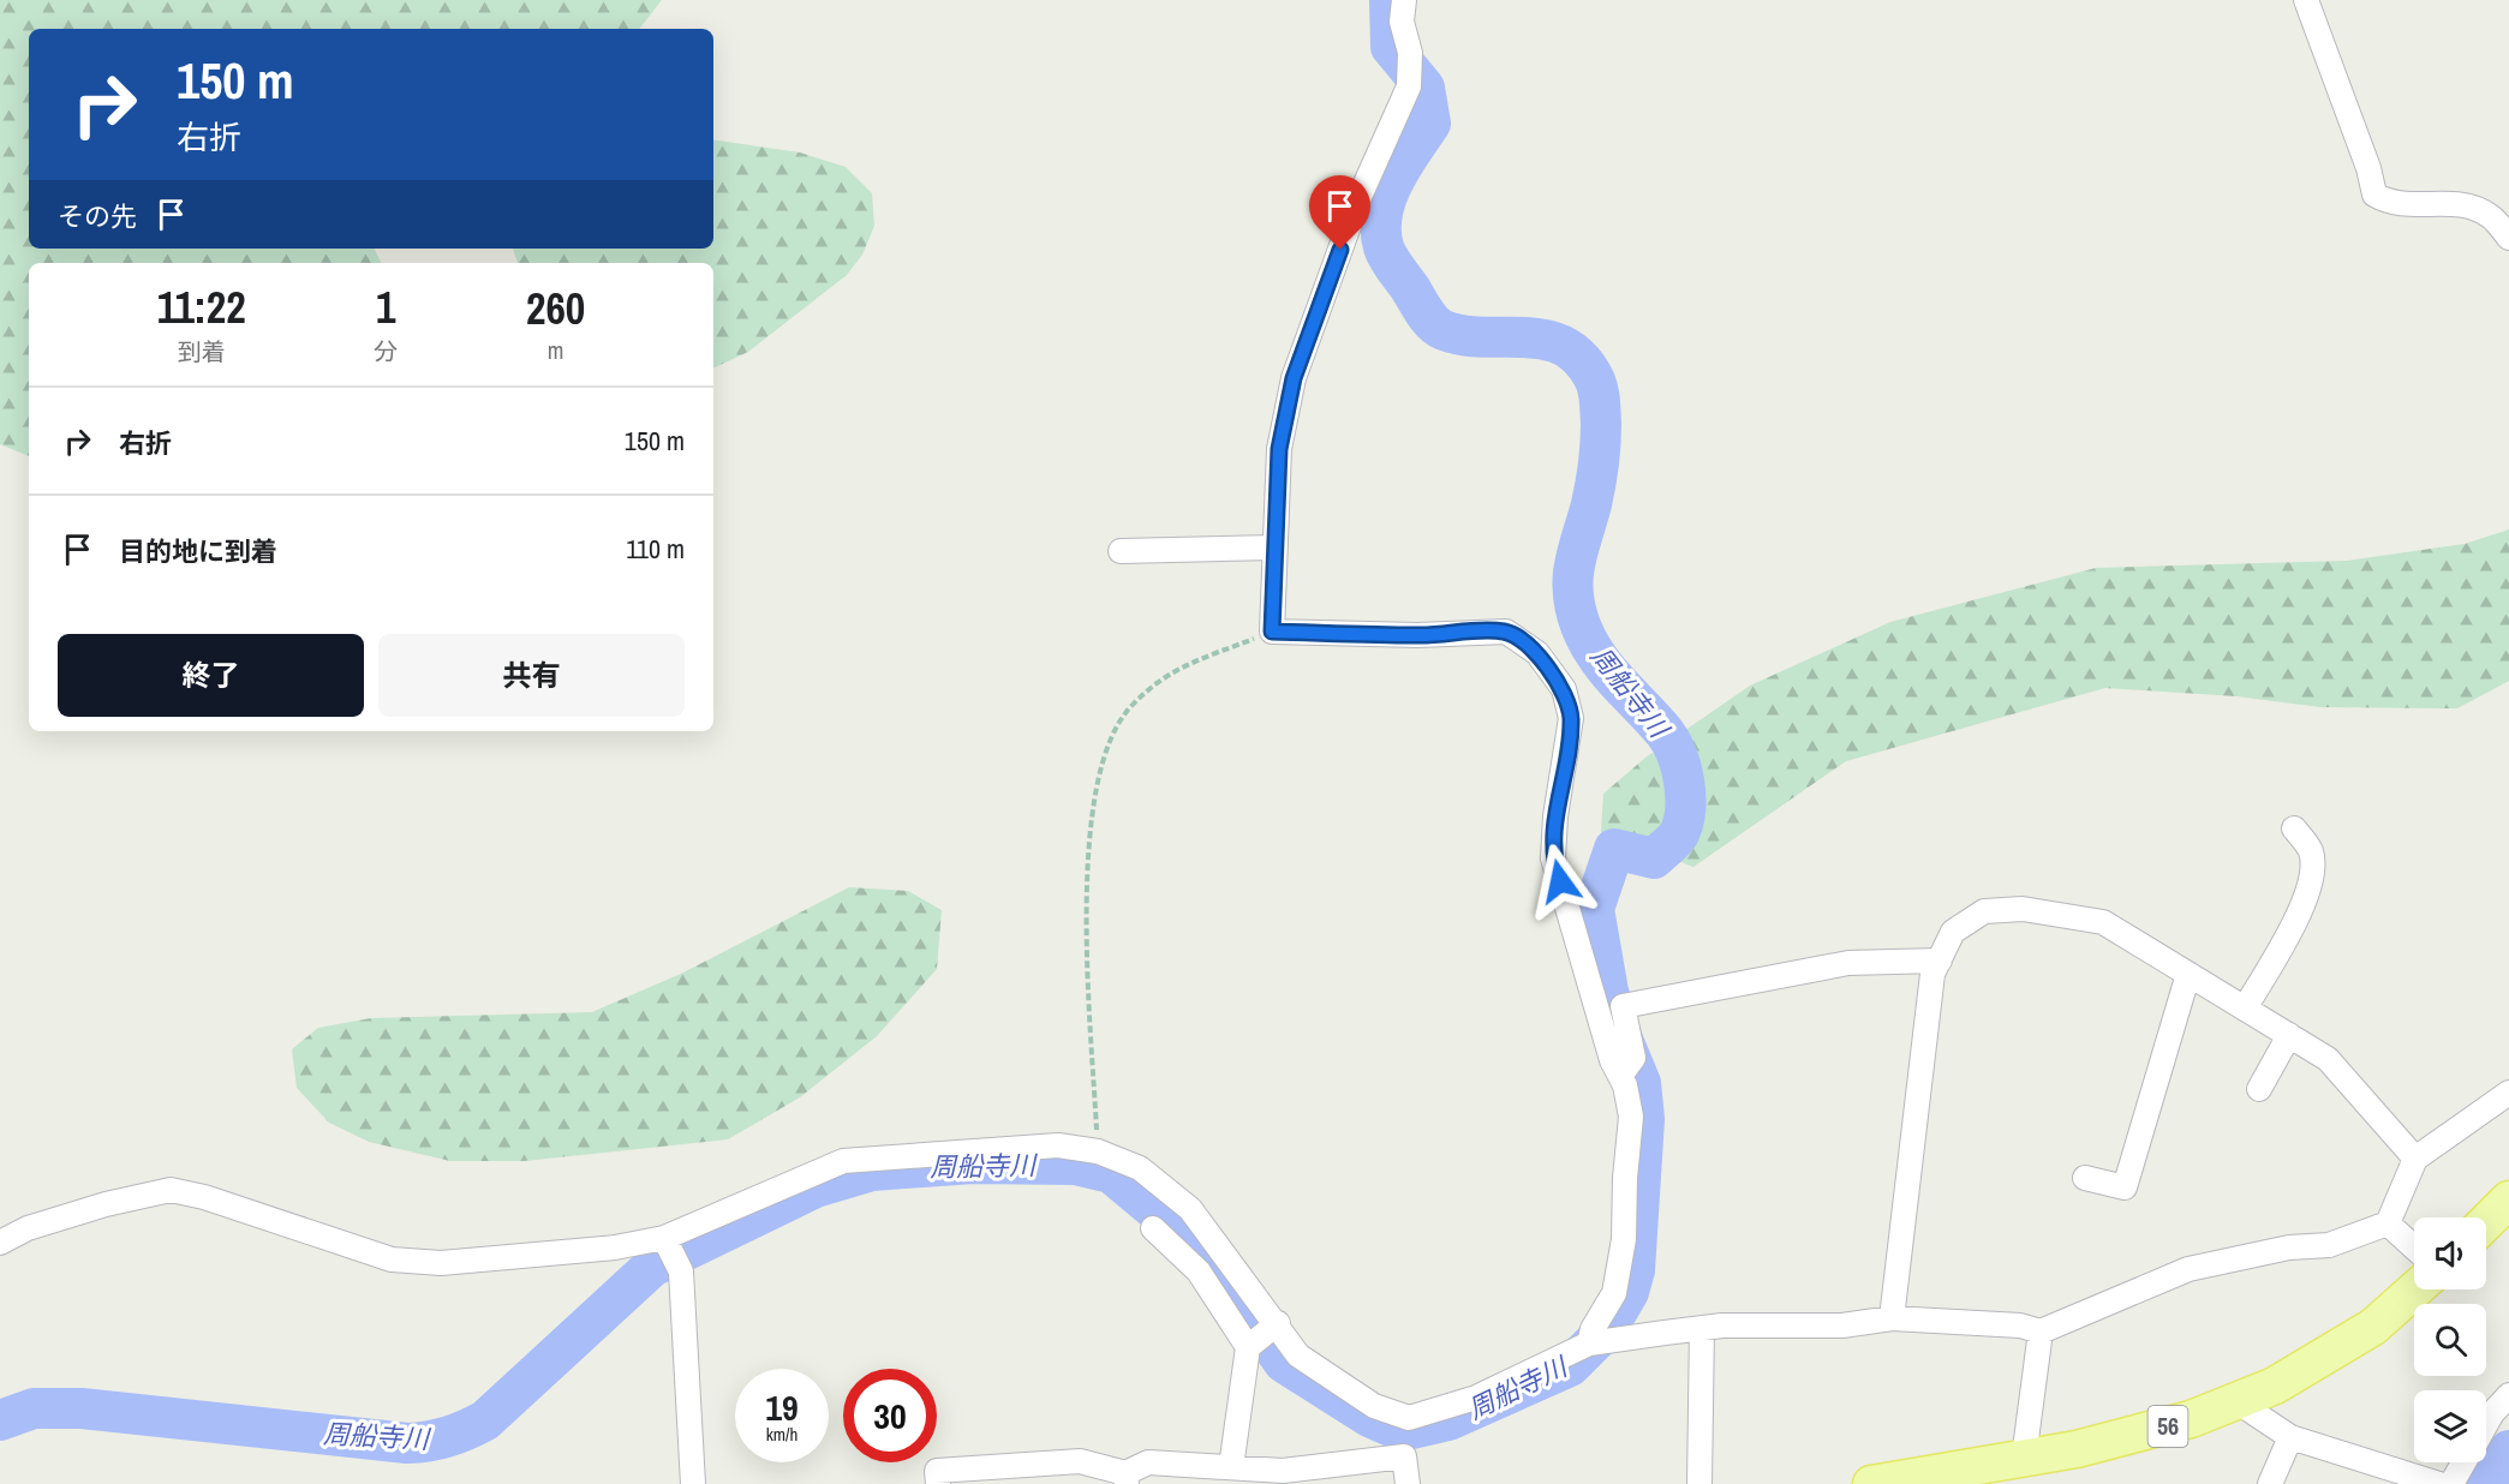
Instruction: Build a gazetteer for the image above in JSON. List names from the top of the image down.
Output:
{
  "streets": {
    "main road": ["56"]
  },
  "water": ["周船寺川"],
  "page": {
    "turn": ["150 m", "右折"],
    "then": "その先",
    "eta": [
      "11:22",
      "到着",
      "1",
      "分",
      "260",
      "m"
    ],
    "list": [
      {
        "name": "右折",
        "value": "150 m"
      },
      {
        "name": "目的地に到着",
        "value": "110 m"
      }
    ],
    "buttons": ["終了", "共有"],
    "speed": "19 km/h",
    "limit": "30"
  }
}
